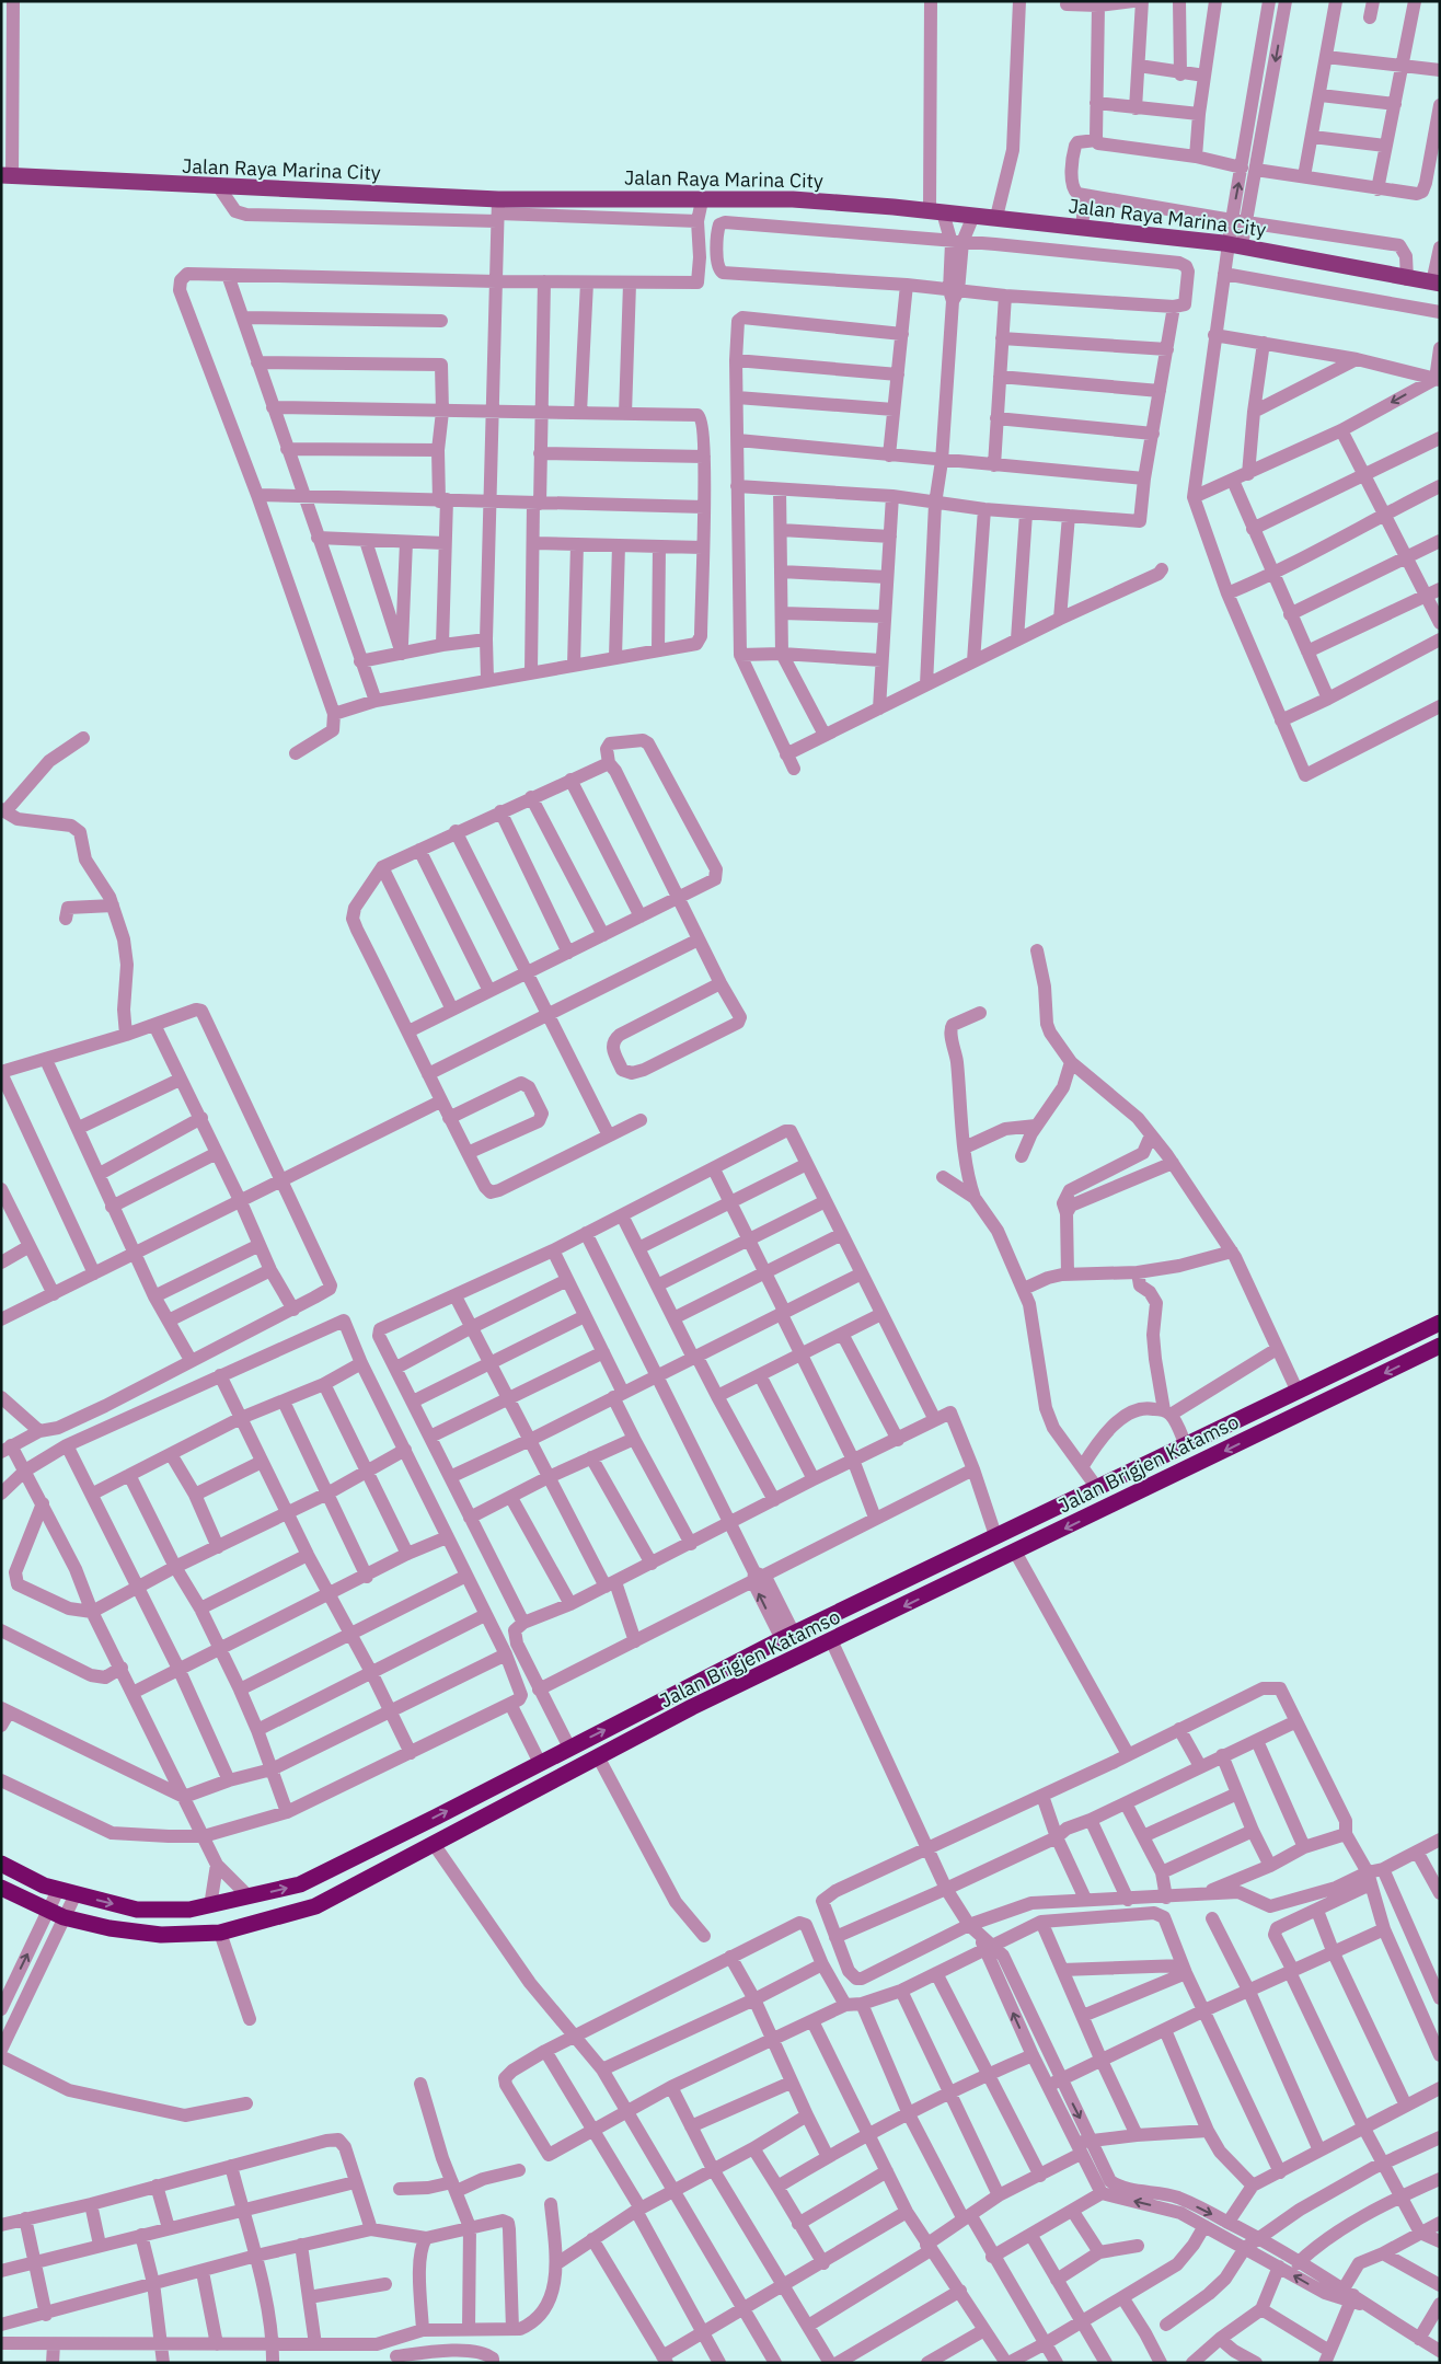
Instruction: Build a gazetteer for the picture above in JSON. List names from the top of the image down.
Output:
{
  "streets": {
    "highway": ["Jalan Brigjen Katamso"],
    "main road": ["Jalan Raya Marina City"]
  }
}
